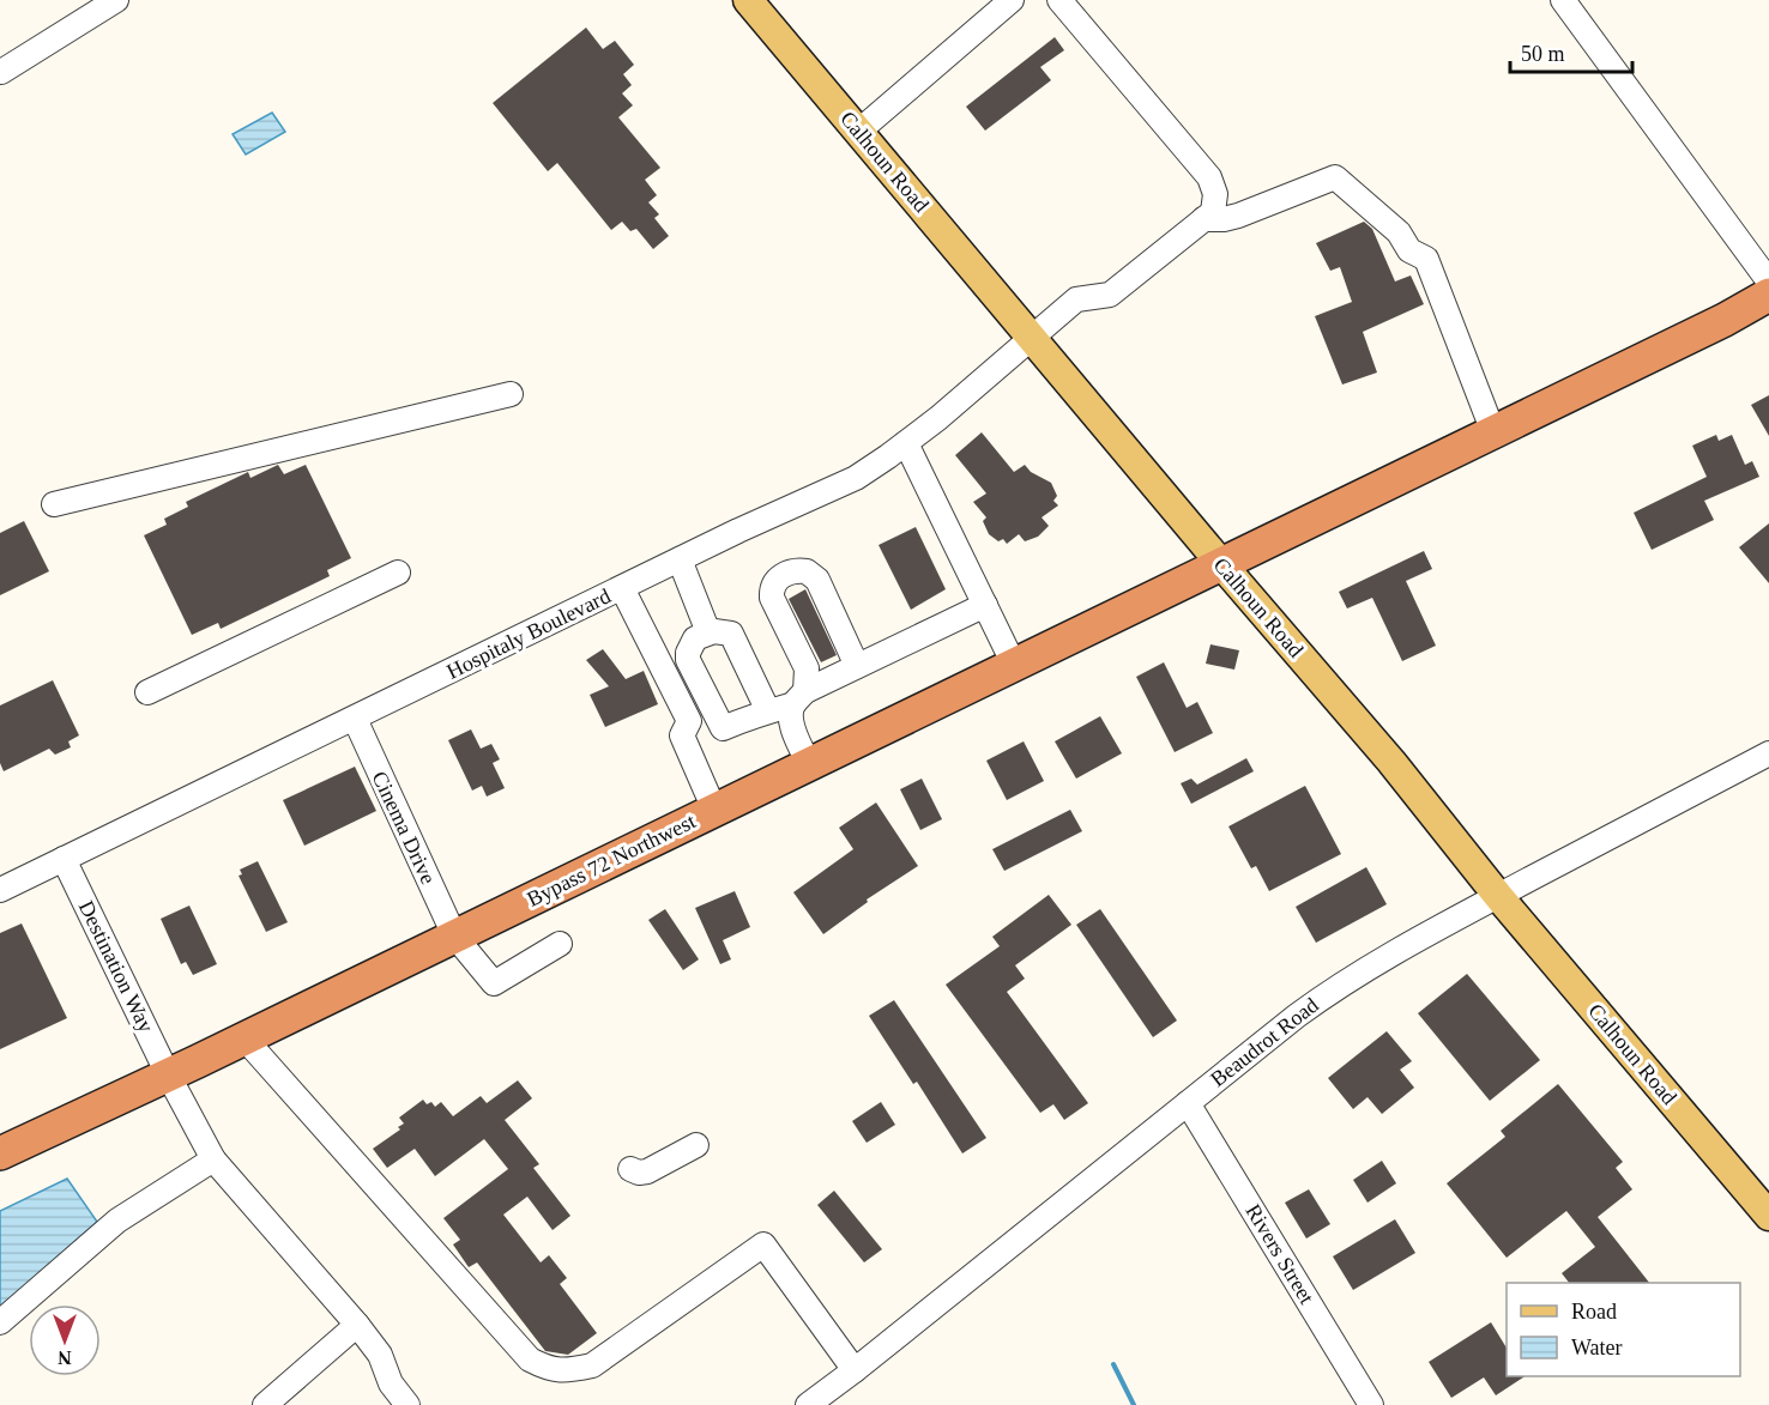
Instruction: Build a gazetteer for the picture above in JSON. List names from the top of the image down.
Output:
{
  "streets": {
    "highway": ["Bypass 72 Northwest"],
    "main road": ["Calhoun Road"],
    "street": [
      "Hospitaly Boulevard",
      "Cinema Drive",
      "Destination Way",
      "Beaudrot Road",
      "Rivers Street"
    ]
  },
  "crossings": [
    ["Calhoun Road", "Hospitaly Boulevard"],
    ["Calhoun Road", "Bypass 72 Northwest"],
    ["Calhoun Road", "Beaudrot Road"],
    ["Hospitaly Boulevard", "Cinema Drive"],
    ["Hospitaly Boulevard", "Destination Way"],
    ["Cinema Drive", "Bypass 72 Northwest"],
    ["Bypass 72 Northwest", "Destination Way"],
    ["Beaudrot Road", "Rivers Street"]
  ],
  "legend": ["Road", "Water"],
  "scale_bar": "50 m",
  "north": "bottom"
}
